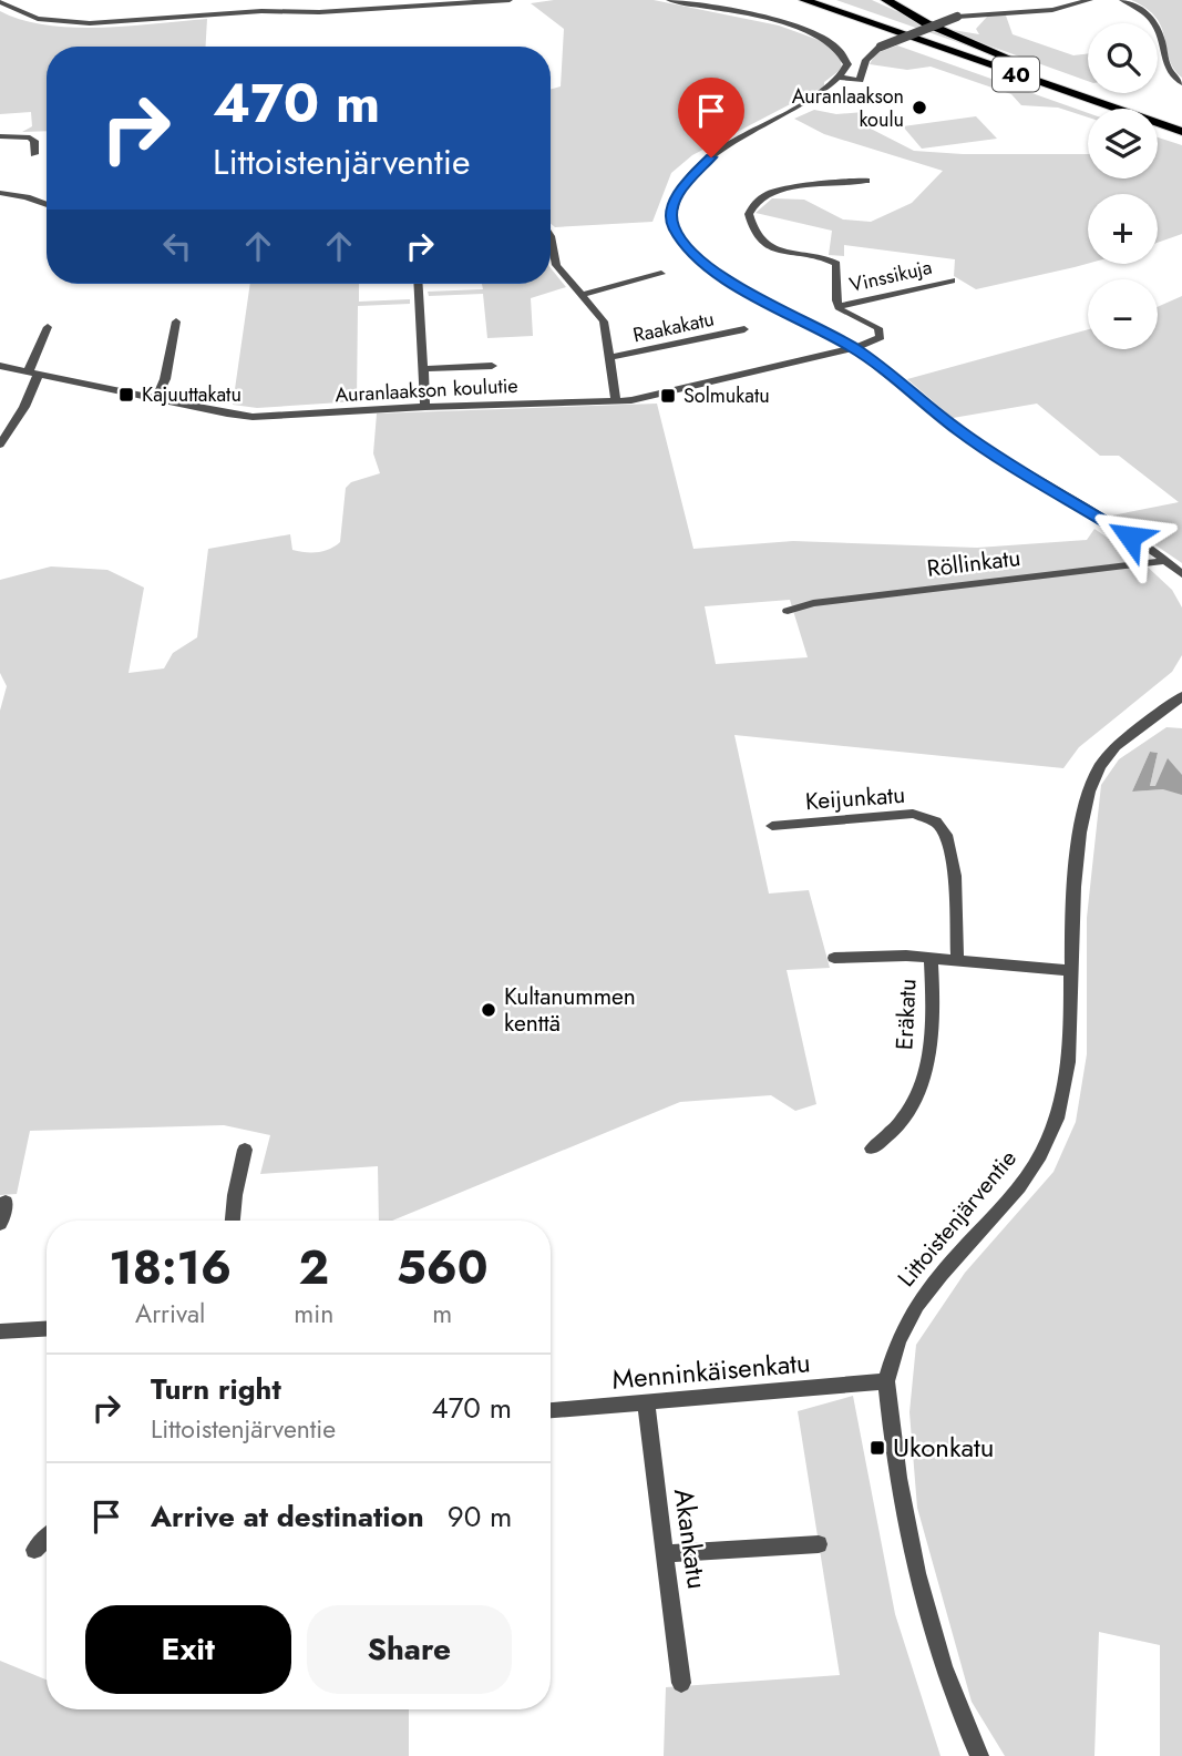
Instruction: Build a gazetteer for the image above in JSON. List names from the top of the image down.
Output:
{
  "streets": {
    "highway": ["40"],
    "street": [
      "Vinssikuja",
      "Raakakatu",
      "Auranlaakson koulutie",
      "Röllinkatu",
      "Keijunkatu",
      "Eräkatu",
      "Littoistenjärventie",
      "Menninkäisenkatu",
      "Akankatu"
    ]
  },
  "crossings": [
    ["Keijunkatu", "Eräkatu"],
    ["Eräkatu", "Littoistenjärventie"],
    ["Littoistenjärventie", "Menninkäisenkatu"],
    ["Menninkäisenkatu", "Akankatu"]
  ],
  "places": {
    "other": ["Auranlaakson koulu", "Kultanummen kenttä"],
    "transit": ["Kajuuttakatu", "Solmukatu", "Ukonkatu"]
  },
  "page": {
    "map_buttons": ["+", "−"],
    "turn": ["470 m", "Littoistenjärventie"],
    "eta": [
      "18:16",
      "Arrival",
      "2",
      "min",
      "560",
      "m"
    ],
    "list": [
      {
        "name": "Turn right",
        "note": "Littoistenjärventie",
        "value": "470 m"
      },
      {
        "name": "Arrive at destination",
        "value": "90 m"
      }
    ],
    "buttons": ["Exit", "Share"]
  }
}
